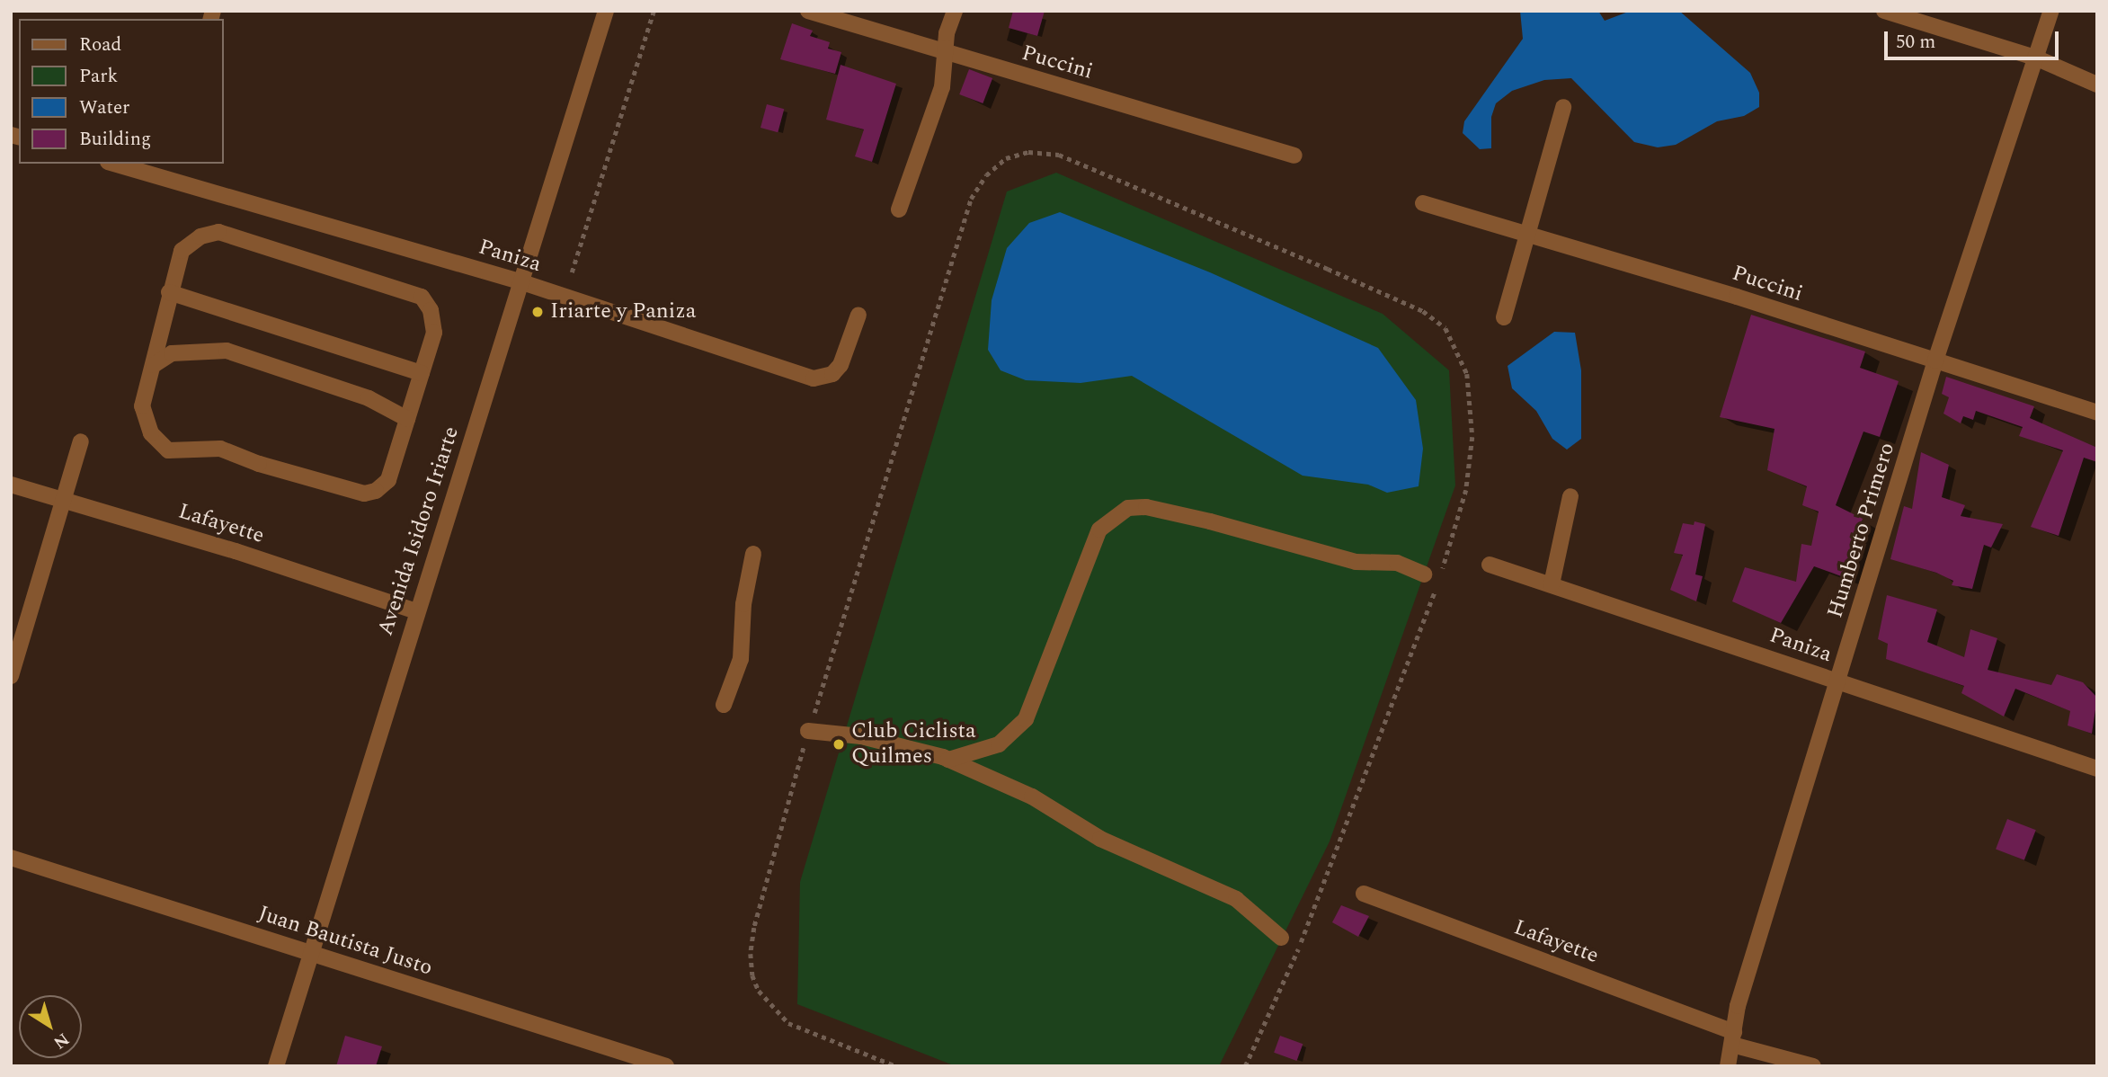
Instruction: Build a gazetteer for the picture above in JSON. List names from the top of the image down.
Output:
{
  "streets": {
    "street": [
      "Puccini",
      "Paniza",
      "Lafayette",
      "Humberto Primero",
      "Avenida Isidoro Iriarte",
      "Juan Bautista Justo"
    ]
  },
  "crossings": [
    ["Puccini", "Humberto Primero"],
    ["Paniza", "Humberto Primero"],
    ["Paniza", "Avenida Isidoro Iriarte"],
    ["Lafayette", "Humberto Primero"],
    ["Lafayette", "Avenida Isidoro Iriarte"],
    ["Avenida Isidoro Iriarte", "Juan Bautista Justo"]
  ],
  "places": ["Iriarte y Paniza", "Club Ciclista Quilmes"],
  "legend": [
    "Road",
    "Park",
    "Water",
    "Building"
  ],
  "scale_bar": "50 m",
  "north": "bottom right"
}
